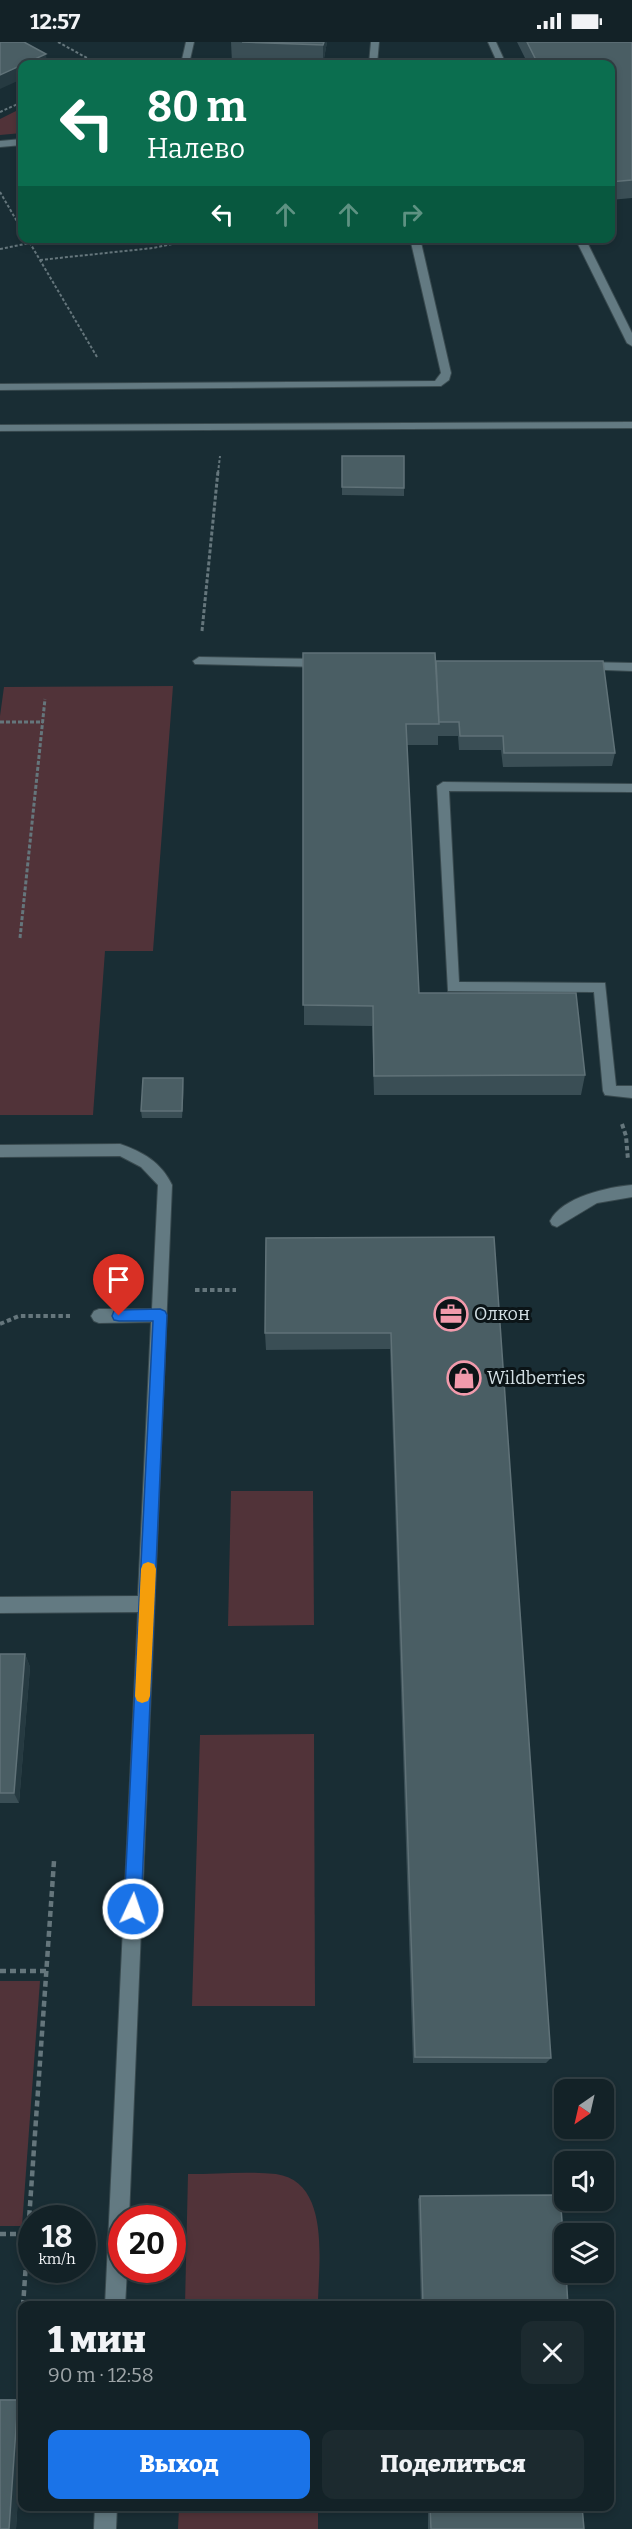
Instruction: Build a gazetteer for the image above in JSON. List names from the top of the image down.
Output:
{
  "places": {
    "office": ["Олкон"],
    "shop": ["Wildberries"]
  },
  "north": "bottom left",
  "page": {
    "status": "12:57",
    "turn": ["80 m", "Налево"],
    "speed": "18 km/h",
    "limit": "20",
    "heading": ["1 мин", "90 m · 12:58"],
    "buttons": ["Выход", "Поделиться"]
  }
}
